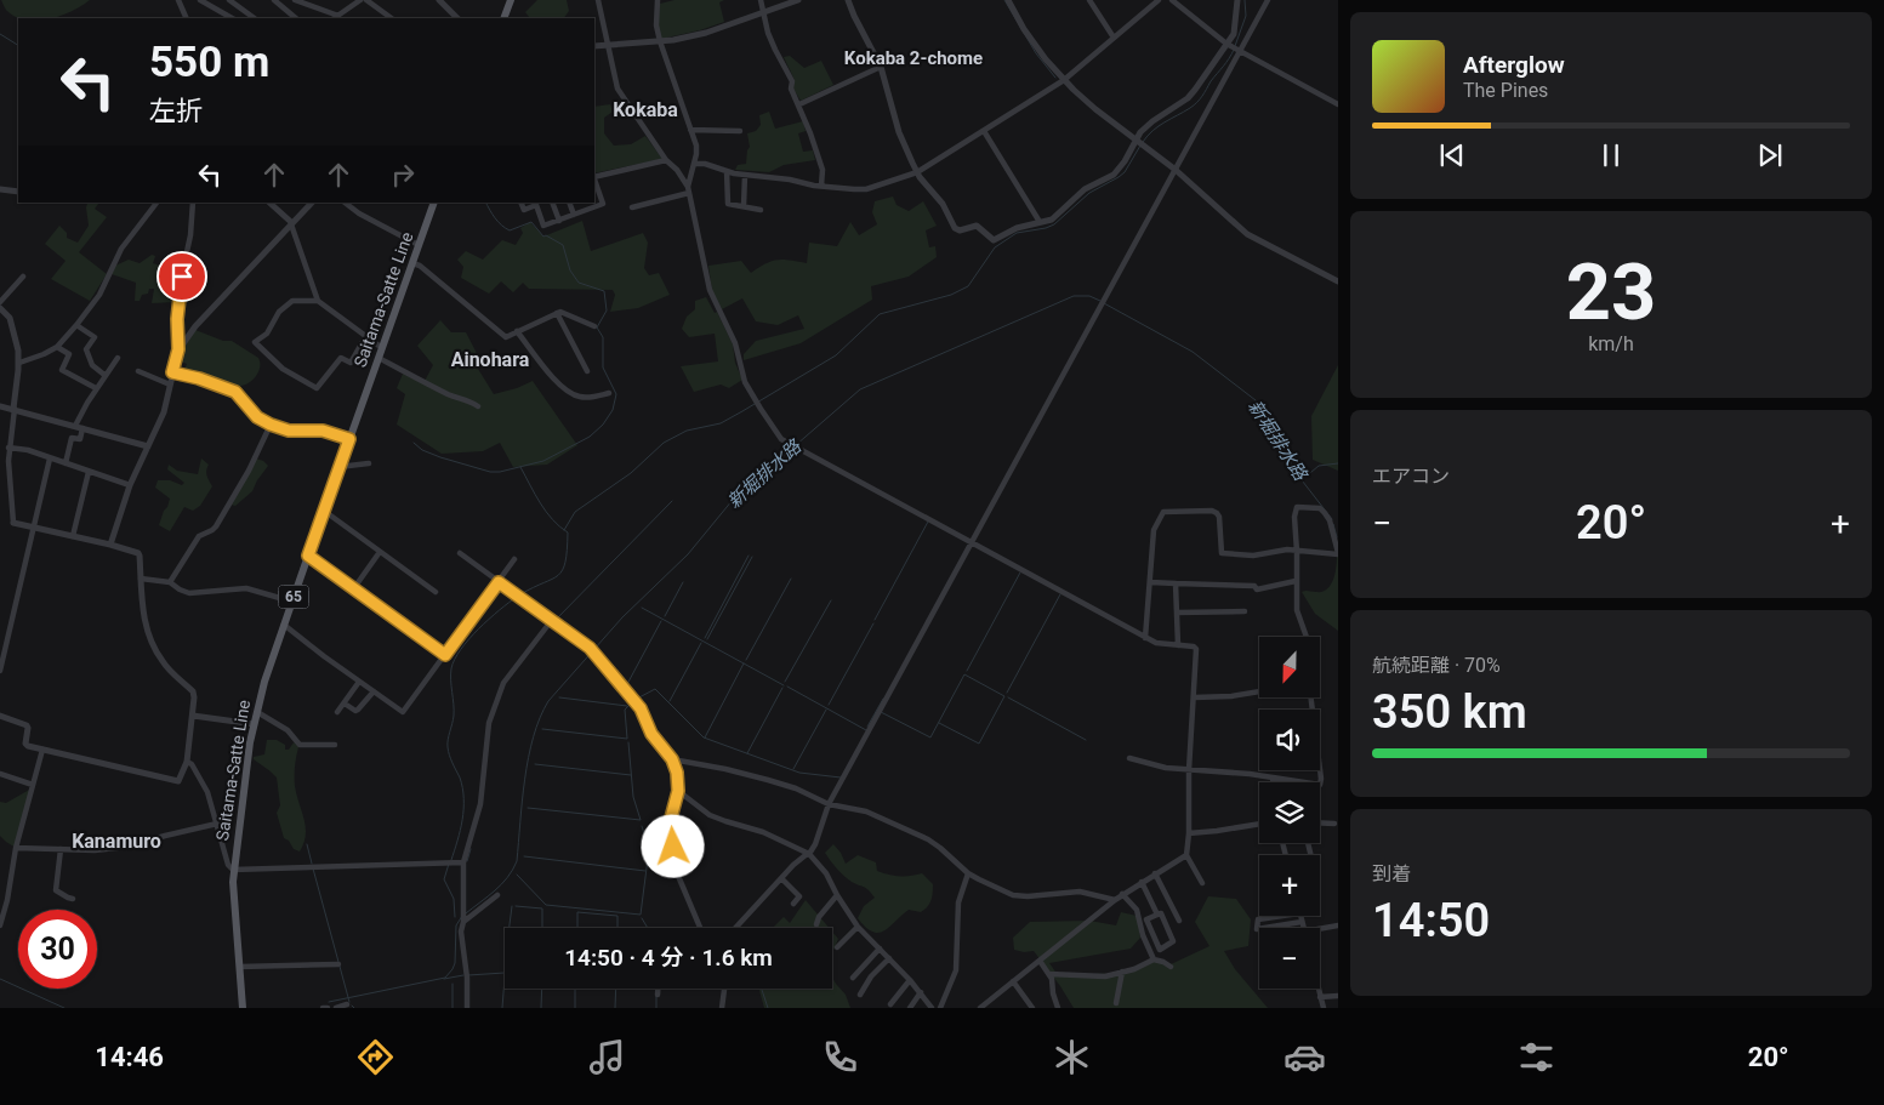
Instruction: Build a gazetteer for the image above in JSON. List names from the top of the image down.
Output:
{
  "streets": {
    "main road": ["Saitama-Satte Line", "65"]
  },
  "districts": [
    "Kokaba 2-chome",
    "Kokaba",
    "Ainohara",
    "Kanamuro"
  ],
  "water": ["新堀排水路"],
  "north": "bottom",
  "page": {
    "turn": ["550 m", "左折"],
    "song": ["Afterglow", "The Pines"],
    "tile": [
      ["23", "km/h"],
      "エアコン",
      ["航続距離 · 70%", "350 km"],
      ["到着", "14:50"]
    ],
    "heat": ["−", "20°", "+"],
    "map_buttons": ["+", "−"],
    "limit": "30",
    "trip": "14:50 · 4 分 · 1.6 km",
    "tabs": ["14:46", "20°"]
  }
}
